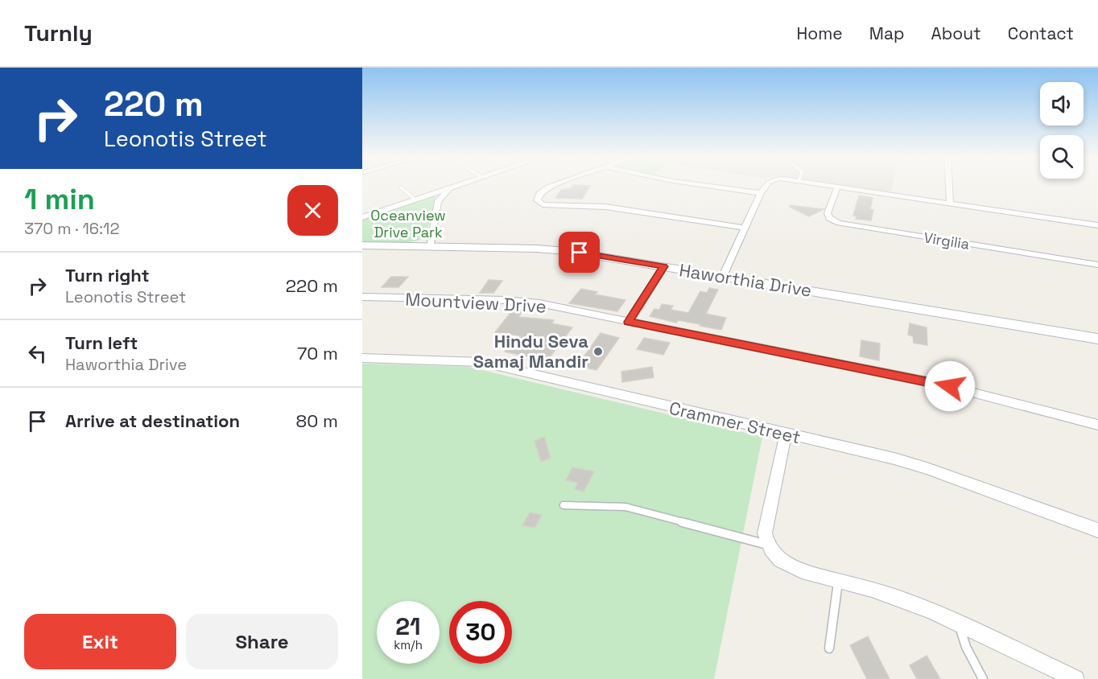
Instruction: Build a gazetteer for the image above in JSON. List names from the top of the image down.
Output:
{
  "streets": {
    "street": [
      "Virgilia",
      "Haworthia Drive",
      "Mountview Drive",
      "Crammer Street"
    ]
  },
  "parks": ["Oceanview Drive Park"],
  "places": ["Hindu Seva Samaj Mandir"],
  "page": {
    "header": "Turnly",
    "nav": [
      "Home",
      "Map",
      "About",
      "Contact"
    ],
    "turn": ["220 m", "Leonotis Street"],
    "heading": ["1 min", "370 m · 16:12"],
    "list": [
      {
        "name": "Turn right",
        "note": "Leonotis Street",
        "value": "220 m"
      },
      {
        "name": "Turn left",
        "note": "Haworthia Drive",
        "value": "70 m"
      },
      {
        "name": "Arrive at destination",
        "value": "80 m"
      }
    ],
    "speed": "21 km/h",
    "limit": "30",
    "buttons": ["Exit", "Share"]
  }
}
